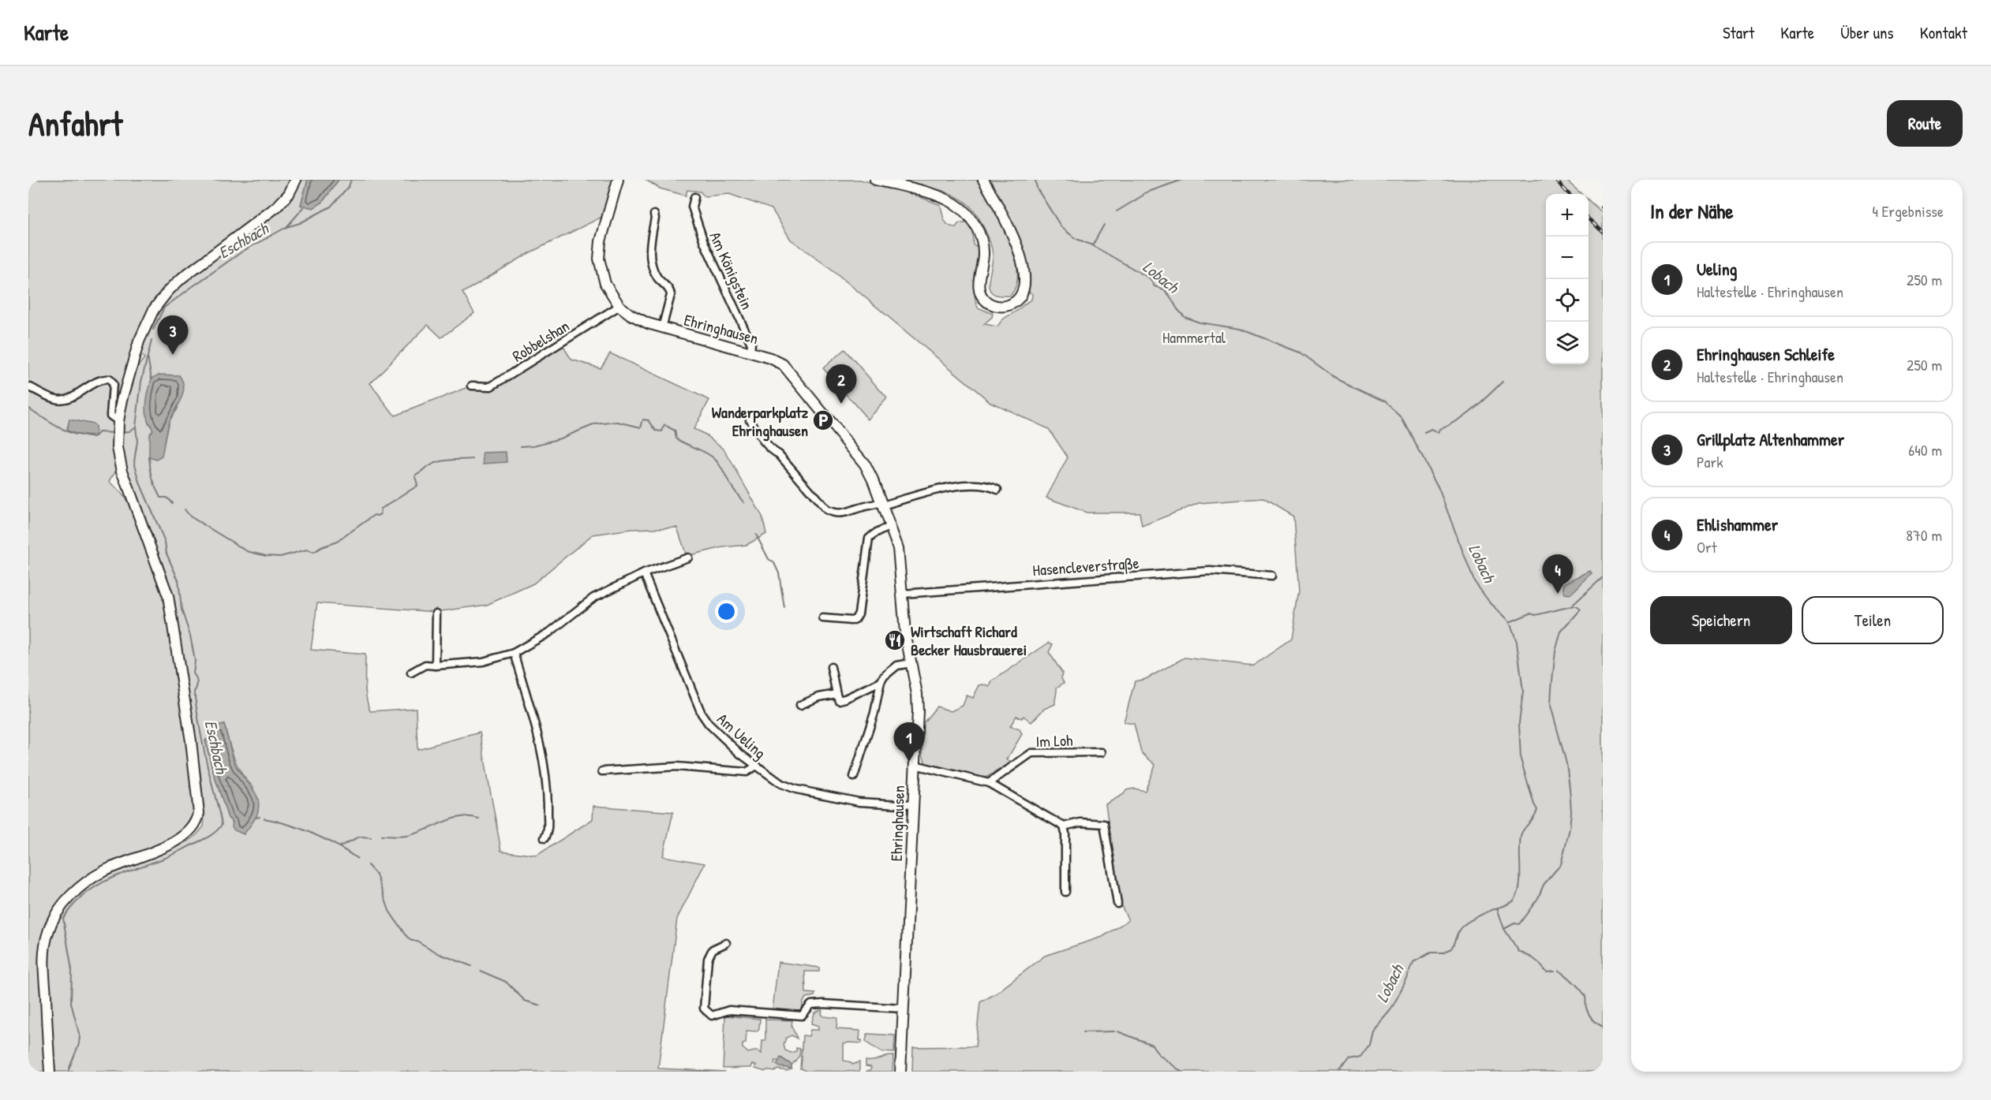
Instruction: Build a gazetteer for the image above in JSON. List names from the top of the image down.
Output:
{
  "streets": {
    "main road": ["Ehringhausen"],
    "street": [
      "Am Königstein",
      "Robbelshan",
      "Hasencleverstraße",
      "Am Ueling",
      "Im Loh"
    ]
  },
  "crossings": [
    ["Am Königstein", "Ehringhausen"],
    ["Ehringhausen", "Robbelshan"],
    ["Ehringhausen", "Hasencleverstraße"],
    ["Ehringhausen", "Am Ueling"]
  ],
  "water": ["Eschbach", "Lobach"],
  "parks": ["Hammertal"],
  "places": {
    "parking": ["Wanderparkplatz Ehringhausen"],
    "restaurant": ["Wirtschaft Richard Becker Hausbrauerei"]
  },
  "page": {
    "header": "Karte",
    "nav": [
      "Start",
      "Karte",
      "Über uns",
      "Kontakt"
    ],
    "buttons": [
      "Route",
      ["Speichern", "Teilen"]
    ],
    "title": "Anfahrt",
    "heading": ["In der Nähe", "4 Ergebnisse"],
    "map_buttons": ["+", "−"],
    "list": [
      {
        "mark": "1",
        "name": "Ueling",
        "note": "Haltestelle · Ehringhausen",
        "value": "250 m"
      },
      {
        "mark": "2",
        "name": "Ehringhausen Schleife",
        "note": "Haltestelle · Ehringhausen",
        "value": "250 m"
      },
      {
        "mark": "3",
        "name": "Grillplatz Altenhammer",
        "note": "Park",
        "value": "640 m"
      },
      {
        "mark": "4",
        "name": "Ehlishammer",
        "note": "Ort",
        "value": "870 m"
      }
    ],
    "pins": [
      "3",
      "2",
      "4",
      "1"
    ]
  }
}
